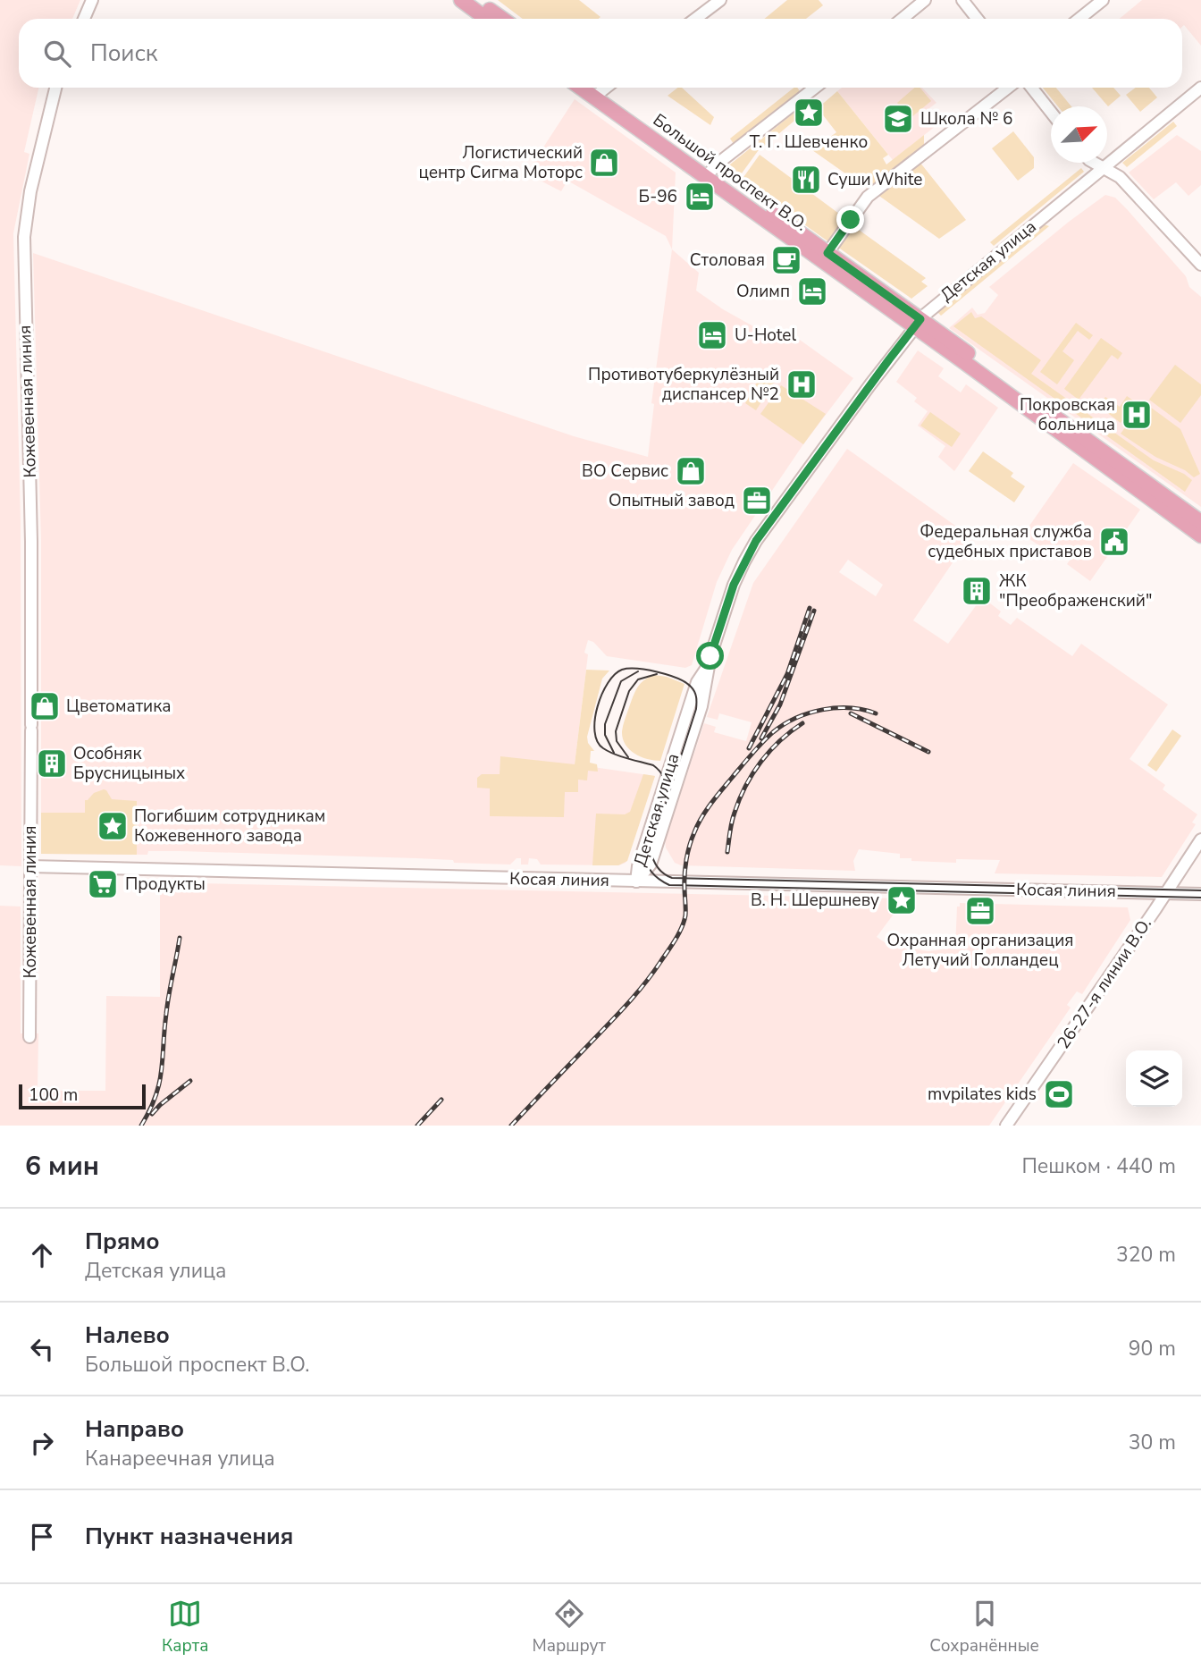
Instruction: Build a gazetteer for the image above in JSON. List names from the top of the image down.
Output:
{
  "streets": {
    "main road": ["Большой проспект В.О."],
    "street": [
      "Детская улица",
      "Кожевенная линия",
      "Косая линия",
      "26-27-я линии В.О."
    ]
  },
  "crossings": [
    ["Большой проспект В.О.", "Детская улица"],
    ["Детская улица", "Косая линия"],
    ["Кожевенная линия", "Косая линия"],
    ["Косая линия", "26-27-я линии В.О."]
  ],
  "places": {
    "place": ["Т. Г. Шевченко", "Погибшим сотрудникам Кожевенного завода", "В. Н. Шершневу"],
    "school or university": ["Школа № 6"],
    "shop": ["Логистический центр Сигма Моторс", "ВО Сервис", "Цветоматика"],
    "restaurant": ["Суши White"],
    "hotel": ["Б-96", "Олимп", "U-Hotel"],
    "cafe": ["Столовая"],
    "hospital": ["Противотуберкулёзный диспансер №2", "Покровская больница"],
    "office": ["Опытный завод", "Охранная организация Летучий Голландец"],
    "public building": ["Федеральная служба судебных приставов"],
    "building": ["ЖК \"Преображенский\"", "Особняк Брусницыных"],
    "supermarket": ["Продукты"],
    "sports": ["mvpilates kids"]
  },
  "scale_bar": "100 m",
  "north": "top right",
  "page": {
    "search": "Поиск",
    "scale": "100 m",
    "heading": ["6 мин", "Пешком · 440 m"],
    "list": [
      ["Прямо", "Детская улица", "320 m"],
      ["Налево", "Большой проспект В.О.", "90 m"],
      ["Направо", "Канареечная улица", "30 m"],
      "Пункт назначения"
    ],
    "nav": ["Карта", "Маршрут", "Сохранённые"]
  }
}
